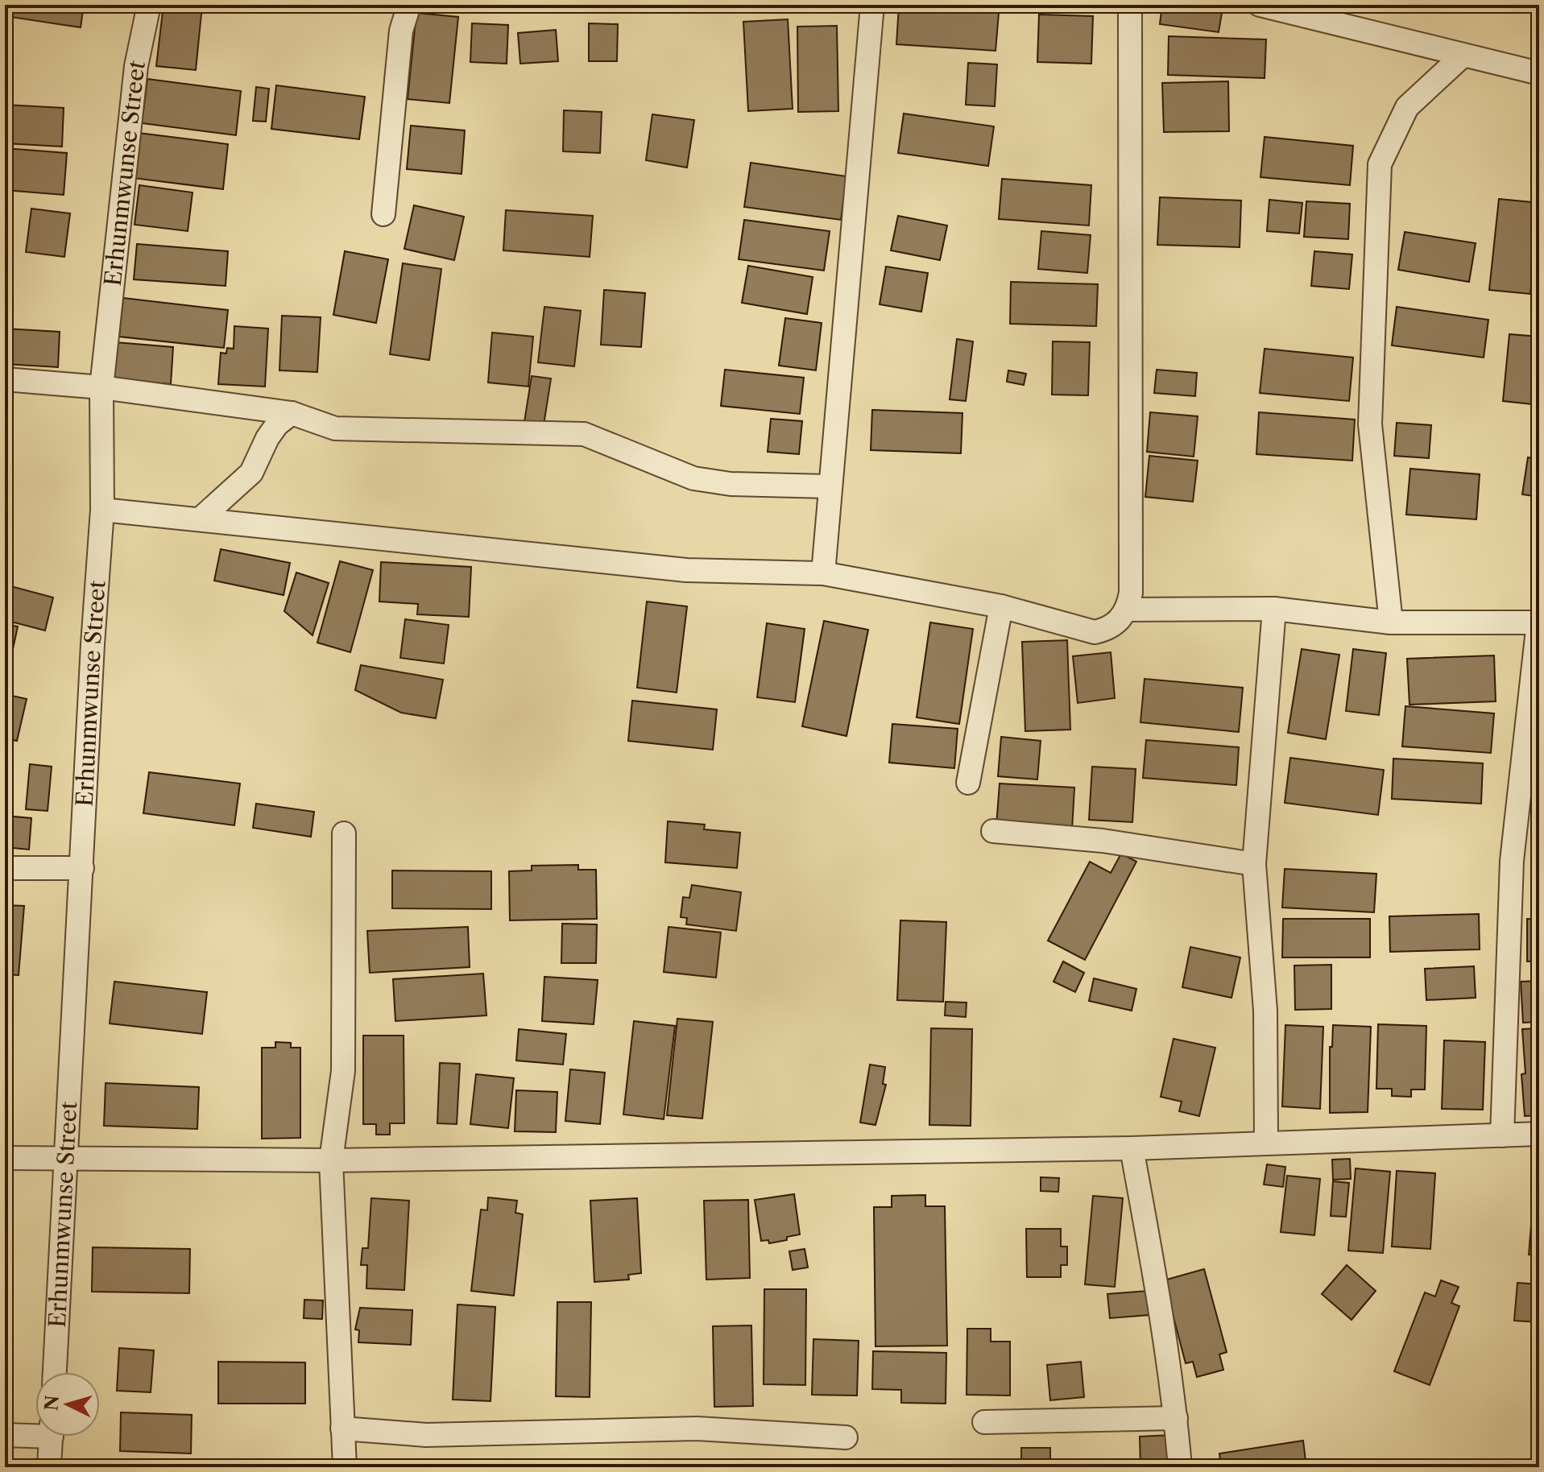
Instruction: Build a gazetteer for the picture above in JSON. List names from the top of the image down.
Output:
{
  "streets": {
    "street": ["Erhunmwunse Street"]
  },
  "north": "left"
}
